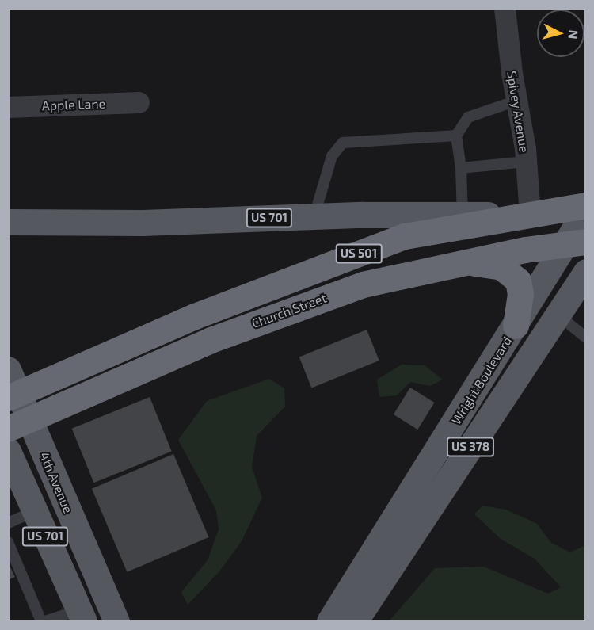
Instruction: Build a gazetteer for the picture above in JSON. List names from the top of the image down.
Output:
{
  "streets": {
    "highway": ["US 501", "Church Street"],
    "main road": [
      "US 701",
      "Wright Boulevard",
      "US 378",
      "4th Avenue"
    ],
    "street": ["Apple Lane", "Spivey Avenue"]
  },
  "crossings": [
    ["Spivey Avenue", "US 701"],
    ["Spivey Avenue", "US 501"],
    ["US 701", "US 501"],
    ["Church Street", "Wright Boulevard"]
  ],
  "north": "right"
}
